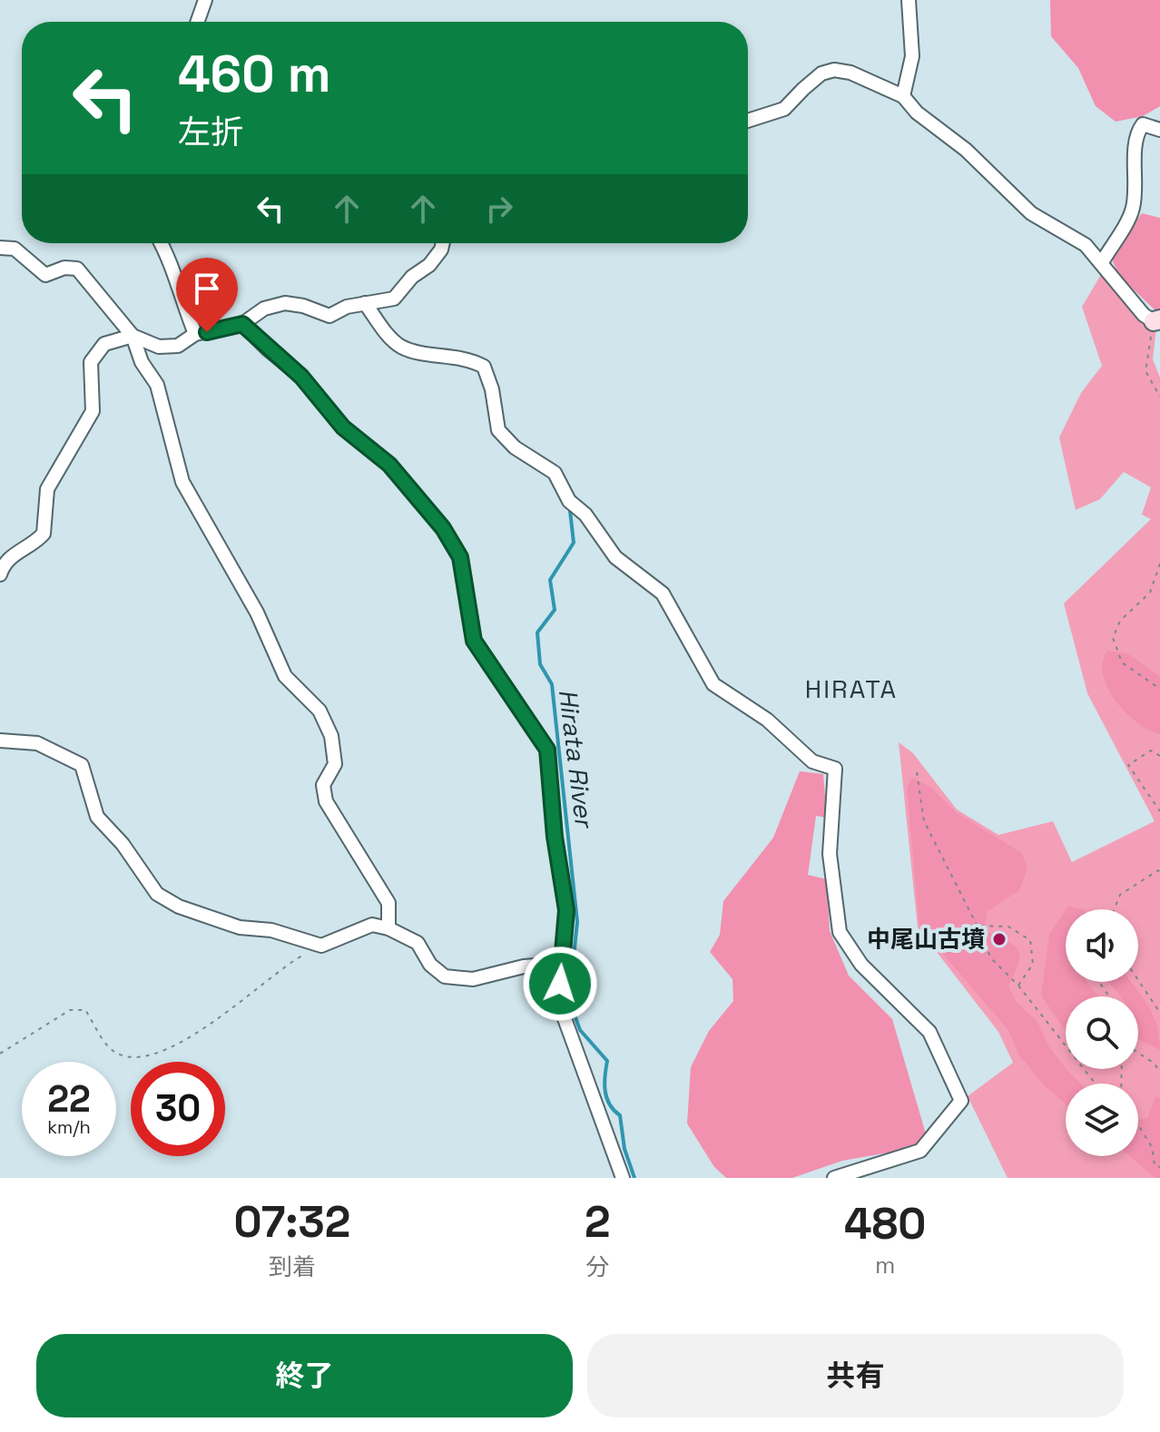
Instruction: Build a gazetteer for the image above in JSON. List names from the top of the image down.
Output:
{
  "districts": ["HIRATA"],
  "water": ["Hirata River"],
  "places": ["中尾山古墳"],
  "page": {
    "turn": ["460 m", "左折"],
    "speed": "22 km/h",
    "limit": "30",
    "eta": [
      "07:32",
      "到着",
      "2",
      "分",
      "480",
      "m"
    ],
    "buttons": ["終了", "共有"]
  }
}
